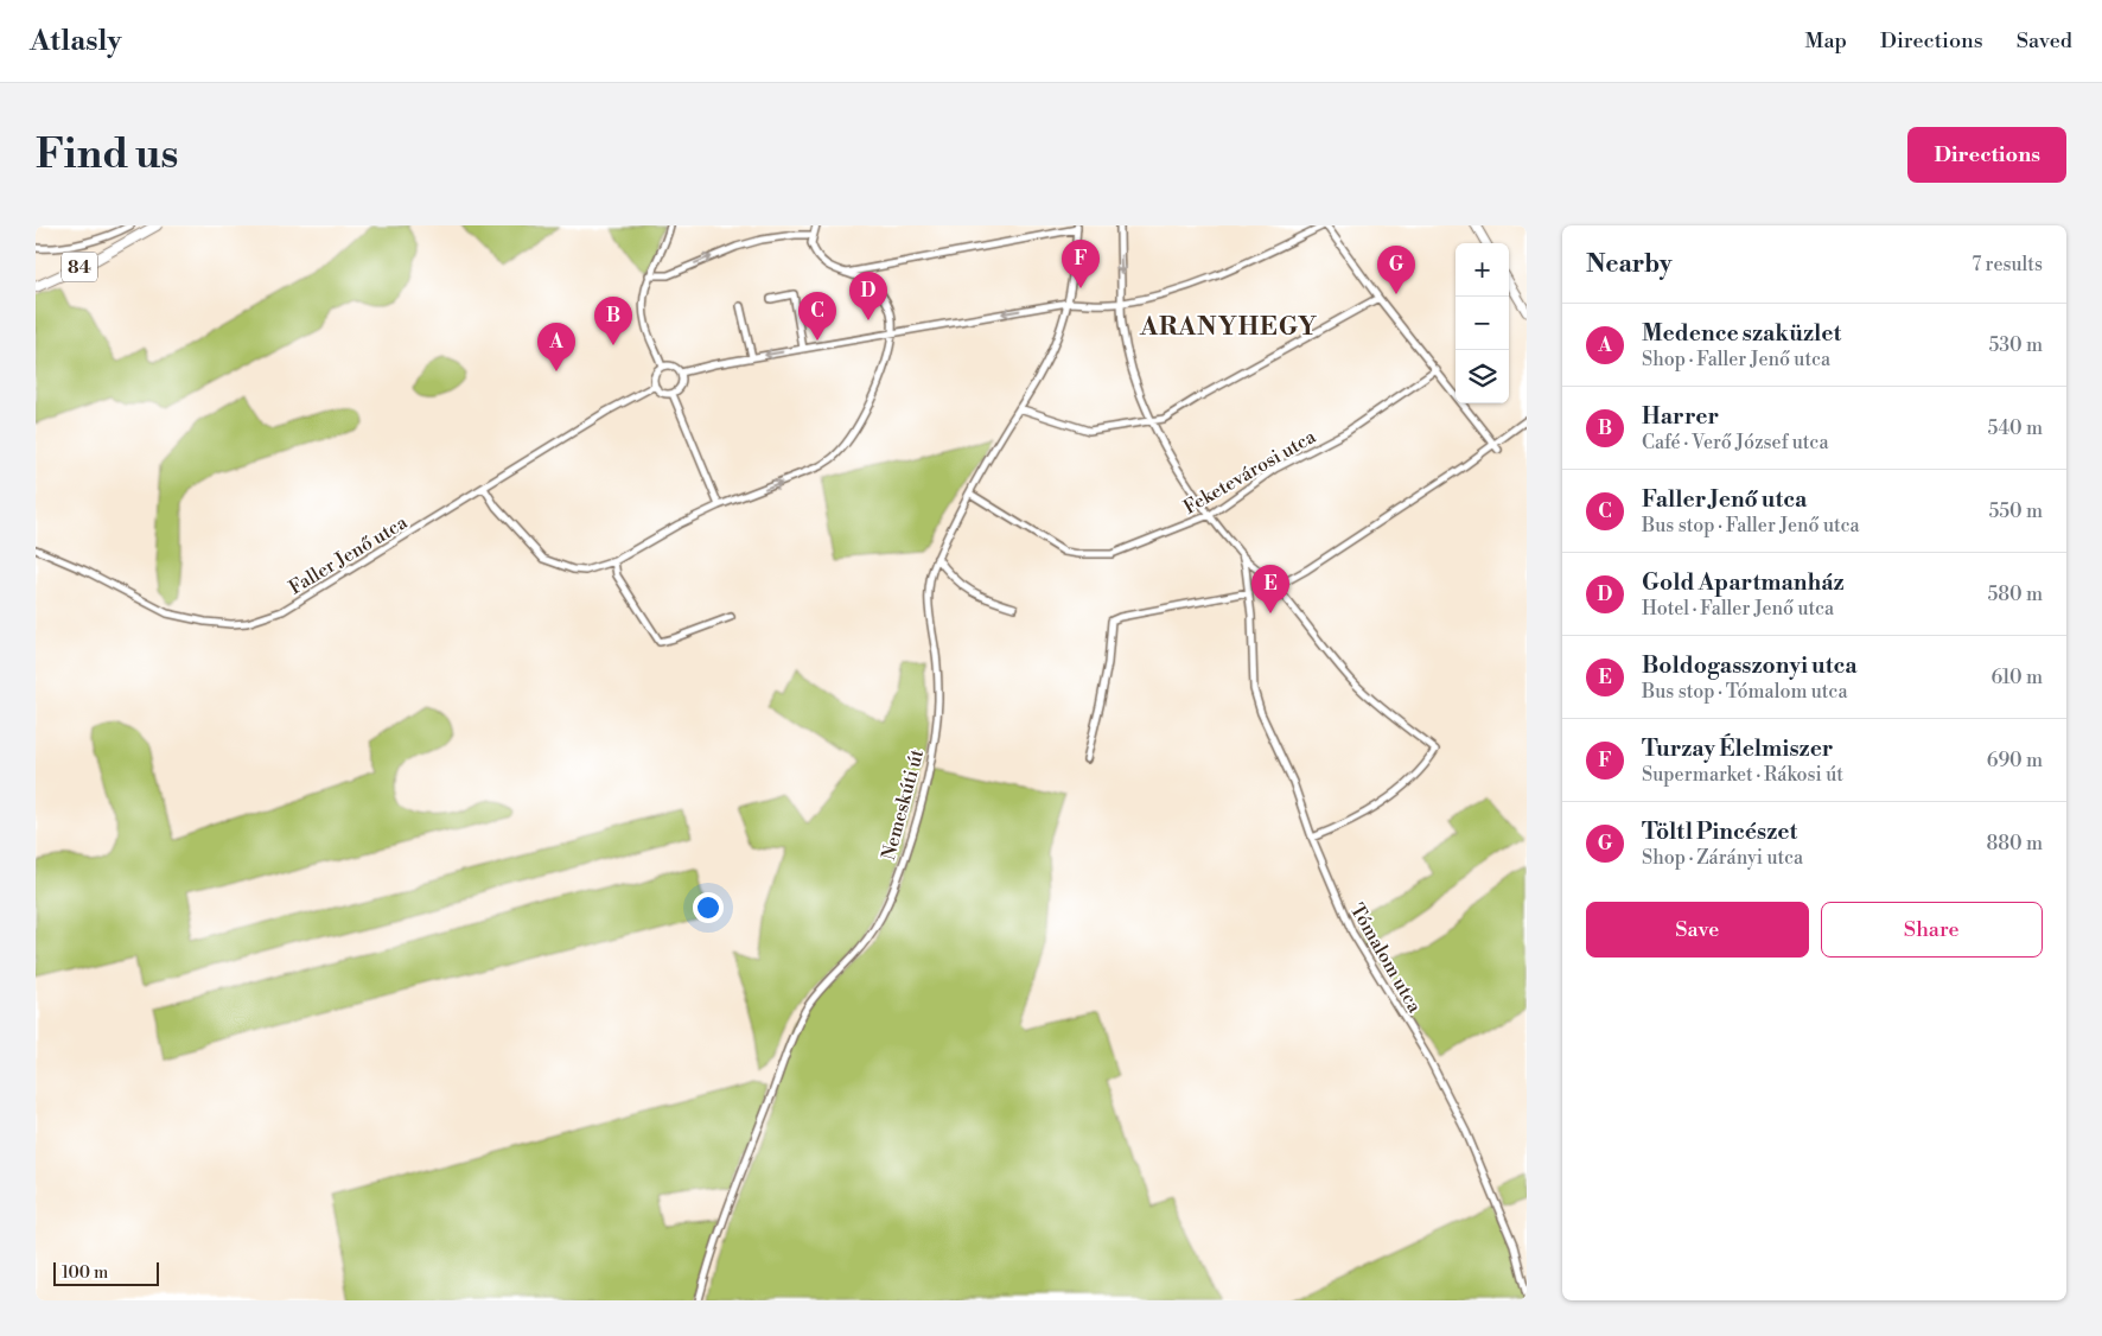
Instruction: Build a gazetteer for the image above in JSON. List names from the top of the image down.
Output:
{
  "streets": {
    "main road": ["84"],
    "street": [
      "Feketevárosi utca",
      "Faller Jenő utca",
      "Nemeskúti út",
      "Tómalom utca"
    ]
  },
  "crossings": [
    ["Feketevárosi utca", "Nemeskúti út"],
    ["Feketevárosi utca", "Tómalom utca"]
  ],
  "districts": ["ARANYHEGY"],
  "scale_bar": "100 m",
  "page": {
    "header": "Atlasly",
    "nav": ["Map", "Directions", "Saved"],
    "buttons": [
      "Directions",
      ["Save", "Share"]
    ],
    "title": "Find us",
    "heading": ["Nearby", "7 results"],
    "pins": [
      "F",
      "G",
      "D",
      "C",
      "B",
      "A",
      "E"
    ],
    "map_buttons": ["+", "−"],
    "list": [
      {
        "mark": "A",
        "name": "Medence szaküzlet",
        "note": "Shop · Faller Jenő utca",
        "value": "530 m"
      },
      {
        "mark": "B",
        "name": "Harrer",
        "note": "Café · Verő József utca",
        "value": "540 m"
      },
      {
        "mark": "C",
        "name": "Faller Jenő utca",
        "note": "Bus stop · Faller Jenő utca",
        "value": "550 m"
      },
      {
        "mark": "D",
        "name": "Gold Apartmanház",
        "note": "Hotel · Faller Jenő utca",
        "value": "580 m"
      },
      {
        "mark": "E",
        "name": "Boldogasszonyi utca",
        "note": "Bus stop · Tómalom utca",
        "value": "610 m"
      },
      {
        "mark": "F",
        "name": "Turzay Élelmiszer",
        "note": "Supermarket · Rákosi út",
        "value": "690 m"
      },
      {
        "mark": "G",
        "name": "Töltl Pincészet",
        "note": "Shop · Zárányi utca",
        "value": "880 m"
      }
    ],
    "scale": "100 m"
  }
}
